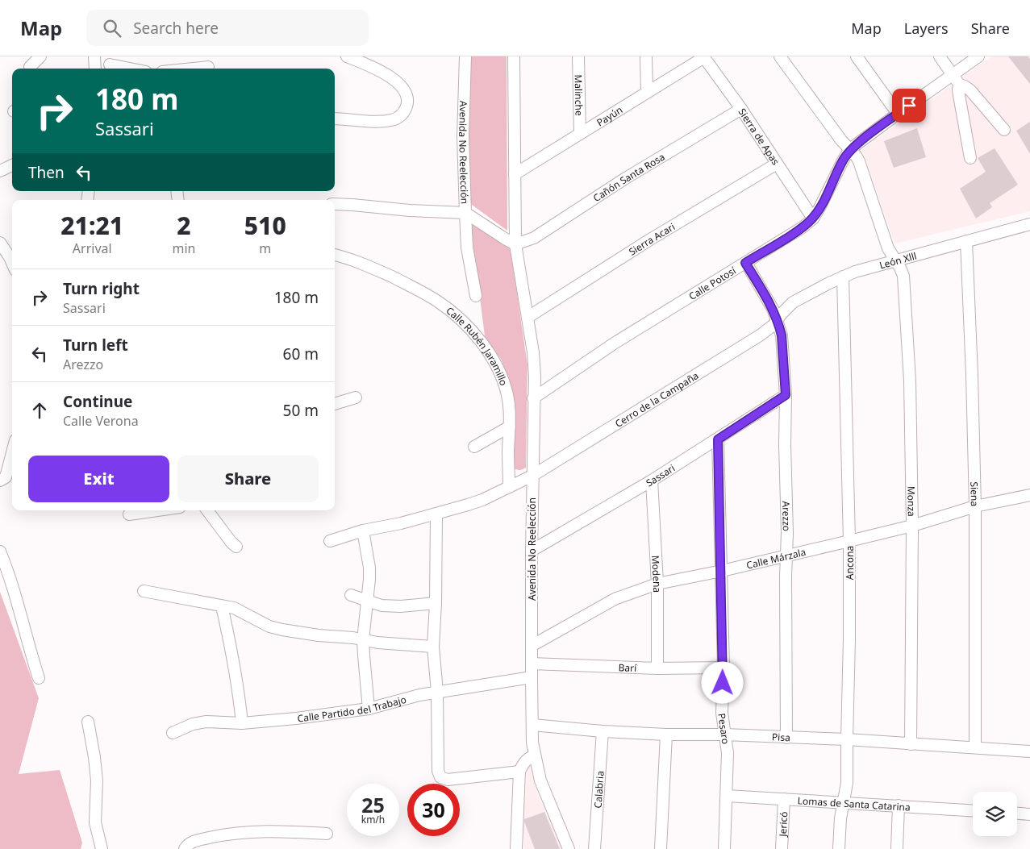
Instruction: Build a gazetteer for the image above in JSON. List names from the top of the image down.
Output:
{
  "streets": {
    "street": [
      "Malinche",
      "Payún",
      "Sierra de Apas",
      "Avenida No Reelección",
      "Cañón Santa Rosa",
      "Sierra Acari",
      "León Xlll",
      "Calle Potosí",
      "Calle Rubén Jaramillo",
      "Cerro de la Campaña",
      "Sassari",
      "Siena",
      "Monza",
      "Arezzo",
      "Calle Márzala",
      "Ancona",
      "Modena",
      "Barí",
      "Calle Partido del Trabajo",
      "Pesaro",
      "Pisa",
      "Calabria",
      "Lomas de Santa Catarina",
      "Jericó"
    ]
  },
  "crossings": [
    ["Malinche", "Payún"],
    ["Payún", "Sierra de Apas"],
    ["Payún", "Avenida No Reelección"],
    ["Sierra de Apas", "Cañón Santa Rosa"],
    ["Sierra de Apas", "Sierra Acari"],
    ["Sierra de Apas", "Calle Potosí"],
    ["Avenida No Reelección", "Cañón Santa Rosa"],
    ["Avenida No Reelección", "Sierra Acari"],
    ["Avenida No Reelección", "Calle Potosí"],
    ["Avenida No Reelección", "Cerro de la Campaña"],
    ["Avenida No Reelección", "Sassari"],
    ["Avenida No Reelección", "Calle Márzala"],
    ["Avenida No Reelección", "Barí"],
    ["Avenida No Reelección", "Calle Partido del Trabajo"],
    ["Avenida No Reelección", "Pisa"],
    ["León Xlll", "Cerro de la Campaña"],
    ["León Xlll", "Siena"],
    ["León Xlll", "Monza"],
    ["León Xlll", "Arezzo"],
    ["León Xlll", "Ancona"],
    ["Calle Potosí", "Monza"],
    ["Calle Potosí", "Arezzo"],
    ["Cerro de la Campaña", "Arezzo"],
    ["Sassari", "Arezzo"],
    ["Sassari", "Modena"],
    ["Sassari", "Pesaro"],
    ["Siena", "Calle Márzala"],
    ["Siena", "Pisa"],
    ["Monza", "Calle Márzala"],
    ["Monza", "Pisa"],
    ["Arezzo", "Calle Márzala"],
    ["Arezzo", "Pisa"],
    ["Calle Márzala", "Ancona"],
    ["Calle Márzala", "Modena"],
    ["Calle Márzala", "Pesaro"],
    ["Ancona", "Pisa"],
    ["Ancona", "Lomas de Santa Catarina"],
    ["Modena", "Barí"],
    ["Barí", "Pesaro"],
    ["Pesaro", "Pisa"],
    ["Pesaro", "Lomas de Santa Catarina"],
    ["Pisa", "Calabria"],
    ["Lomas de Santa Catarina", "Jericó"]
  ],
  "page": {
    "header": "Map",
    "search": "Search here",
    "nav": ["Map", "Layers", "Share"],
    "turn": ["180 m", "Sassari"],
    "then": "Then",
    "eta": [
      "21:21",
      "Arrival",
      "2",
      "min",
      "510",
      "m"
    ],
    "list": [
      {
        "name": "Turn right",
        "note": "Sassari",
        "value": "180 m"
      },
      {
        "name": "Turn left",
        "note": "Arezzo",
        "value": "60 m"
      },
      {
        "name": "Continue",
        "note": "Calle Verona",
        "value": "50 m"
      }
    ],
    "buttons": ["Exit", "Share"],
    "speed": "25 km/h",
    "limit": "30"
  }
}
